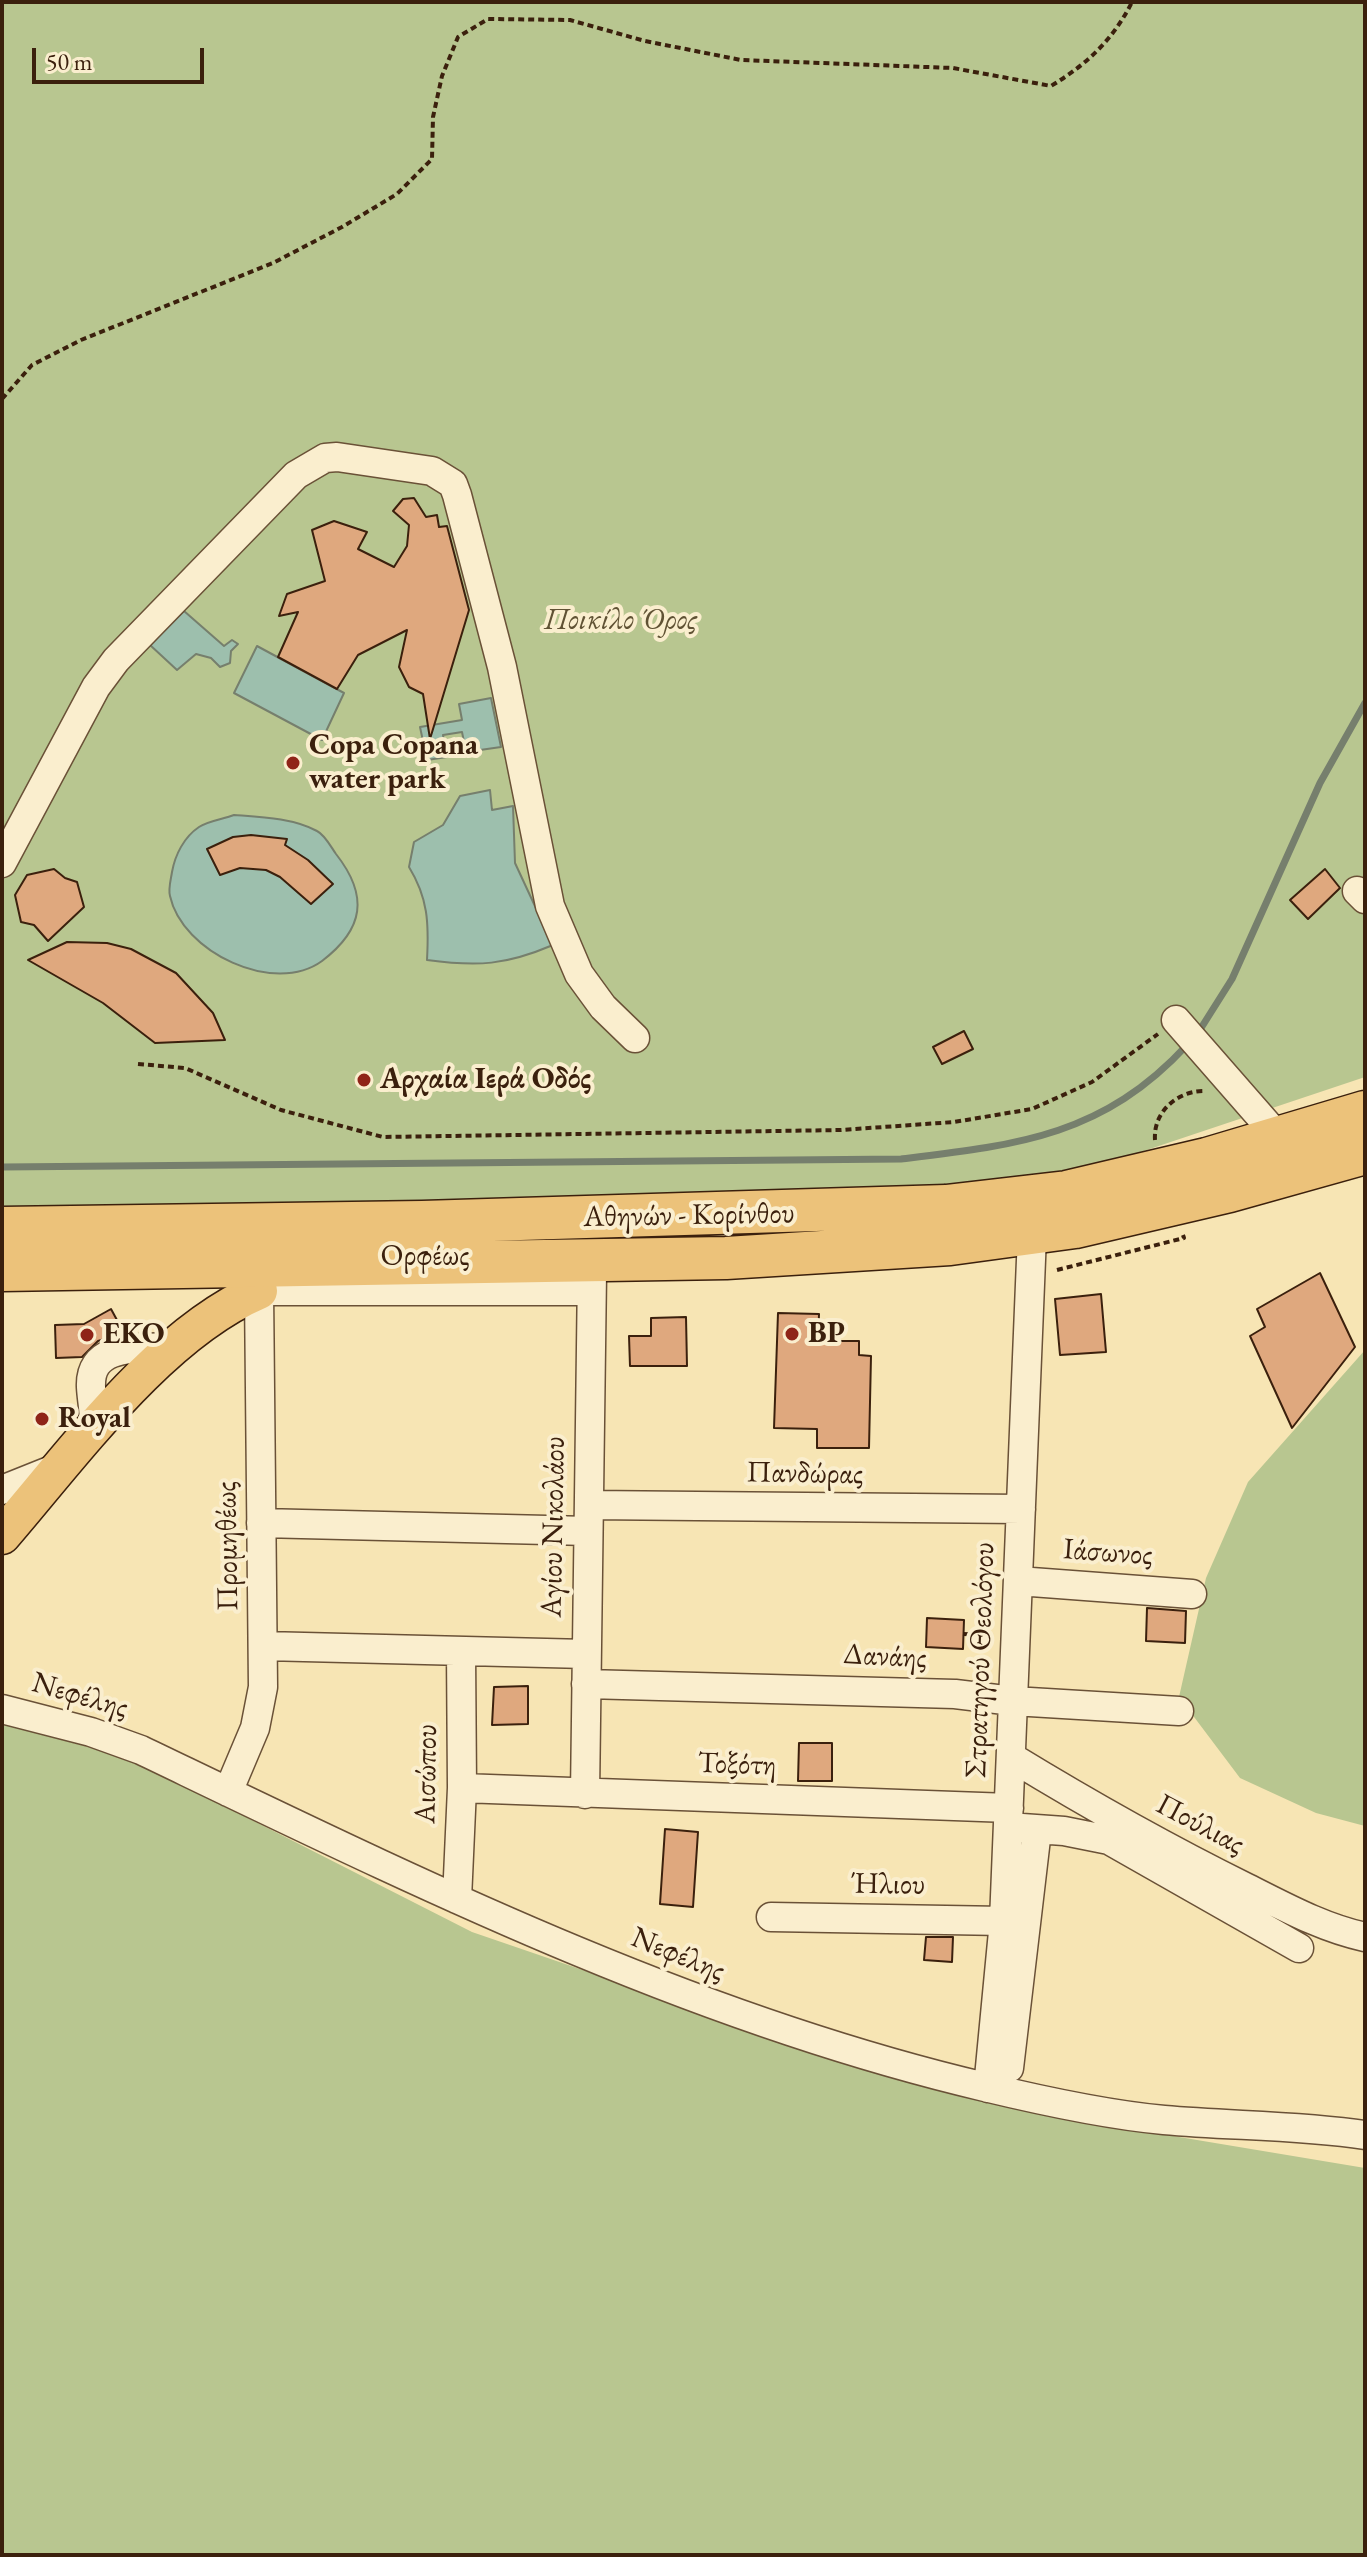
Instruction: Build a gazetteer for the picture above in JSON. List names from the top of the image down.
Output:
{
  "streets": {
    "highway": ["Αθηνών - Κορίνθου"],
    "street": [
      "Ορφέως",
      "Πανδώρας",
      "Αγίου Νικολάου",
      "Προμηθέως",
      "Ιάσωνος",
      "Δανάης",
      "Στρατηγού Θεολόγου",
      "Νεφέλης",
      "Τοξότη",
      "Αισώπου",
      "Πούλιας",
      "Ήλιου"
    ]
  },
  "crossings": [
    ["Αθηνών - Κορίνθου", "Ορφέως"],
    ["Αθηνών - Κορίνθου", "Αγίου Νικολάου"],
    ["Αθηνών - Κορίνθου", "Στρατηγού Θεολόγου"],
    ["Ορφέως", "Αγίου Νικολάου"],
    ["Ορφέως", "Προμηθέως"],
    ["Πανδώρας", "Αγίου Νικολάου"],
    ["Πανδώρας", "Προμηθέως"],
    ["Πανδώρας", "Στρατηγού Θεολόγου"],
    ["Αγίου Νικολάου", "Δανάης"],
    ["Αγίου Νικολάου", "Τοξότη"],
    ["Προμηθέως", "Νεφέλης"],
    ["Ιάσωνος", "Στρατηγού Θεολόγου"],
    ["Δανάης", "Στρατηγού Θεολόγου"],
    ["Στρατηγού Θεολόγου", "Νεφέλης"],
    ["Στρατηγού Θεολόγου", "Τοξότη"],
    ["Στρατηγού Θεολόγου", "Πούλιας"],
    ["Στρατηγού Θεολόγου", "Ήλιου"],
    ["Νεφέλης", "Αισώπου"],
    ["Τοξότη", "Αισώπου"]
  ],
  "parks": ["Ποικίλο Όρος"],
  "places": [
    "Copa Copana water park",
    "Αρχαία Ιερά Οδός",
    "BP",
    "EKO",
    "Royal"
  ],
  "scale_bar": "50 m"
}
